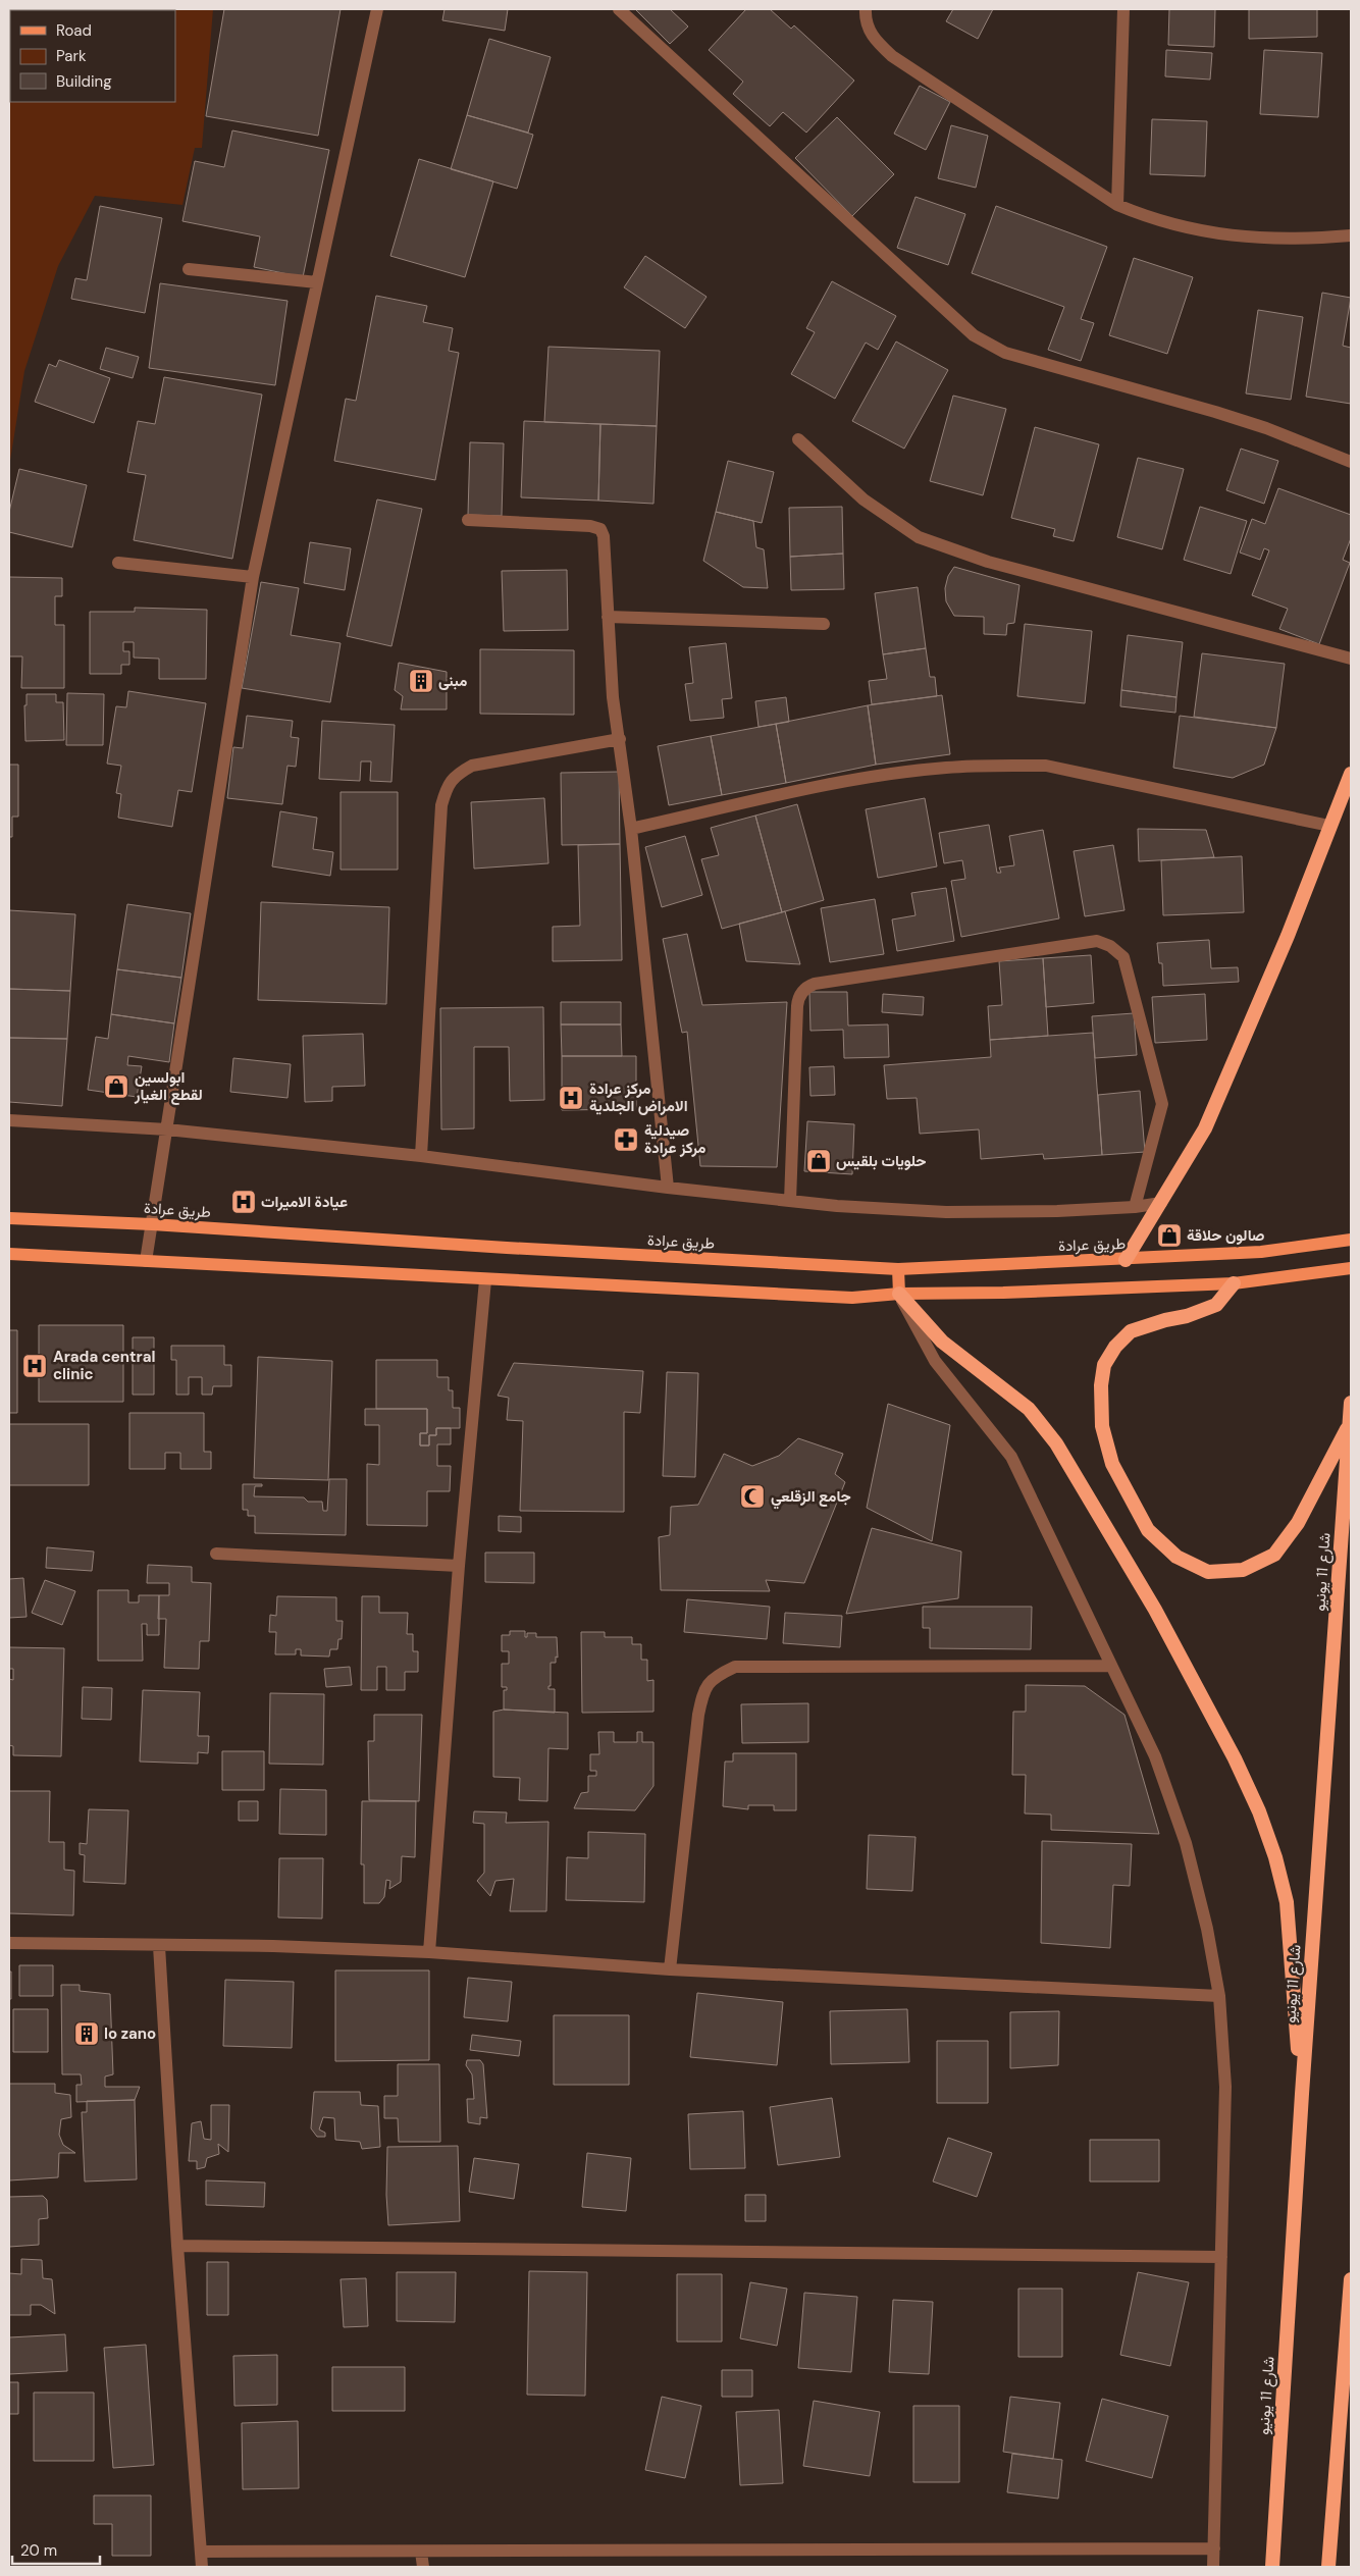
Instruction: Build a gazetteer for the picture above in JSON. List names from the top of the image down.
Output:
{
  "streets": {
    "highway": ["شارع 11 يونيو"],
    "main road": ["طريق عرادة"]
  },
  "places": {
    "building": ["مبنى", "lo zano"],
    "shop": ["ابولسين لقطع الغيار", "حلويات بلقيس", "صالون حلاقة"],
    "hospital": ["مركز عرادة الامراض الجلدية", "عيادة الاميرات", "Arada central clinic"],
    "pharmacy": ["صيدلية مركز عرادة"],
    "mosque": ["جامع الزقلعي"]
  },
  "legend": ["Road", "Park", "Building"],
  "scale_bar": "20 m"
}
